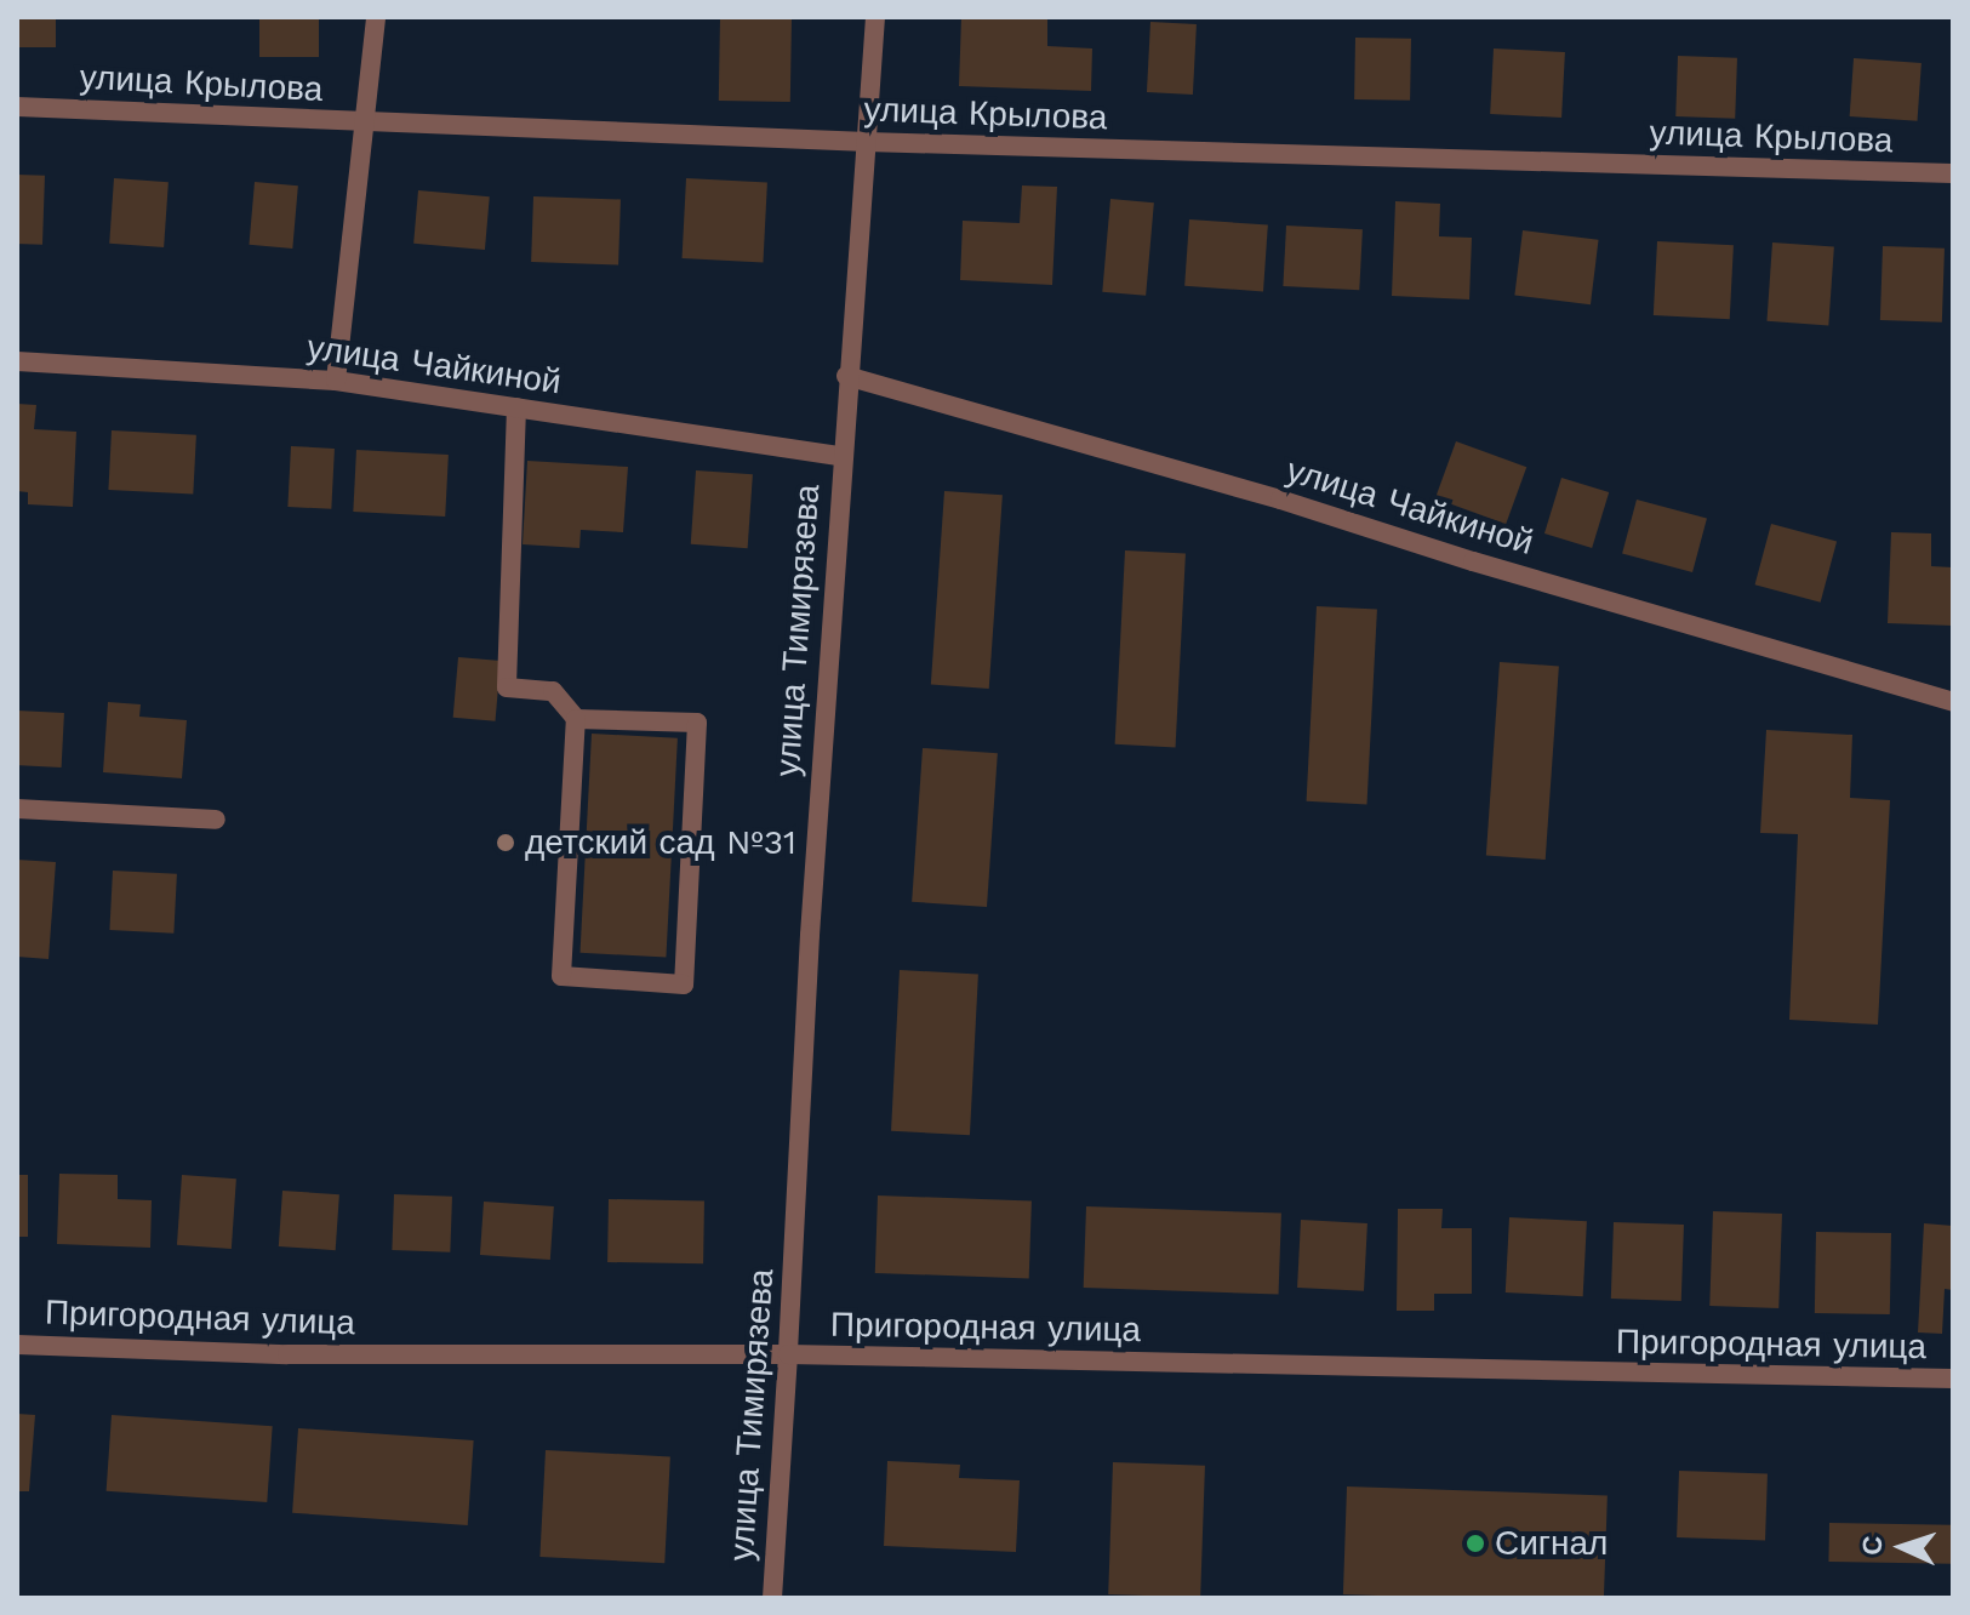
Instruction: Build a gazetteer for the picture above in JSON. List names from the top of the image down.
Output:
{
  "streets": {
    "street": [
      "улица Крылова",
      "улица Чайкиной",
      "улица Тимирязева",
      "Пригородная улица"
    ]
  },
  "crossings": [
    ["улица Крылова", "улица Тимирязева"],
    ["улица Чайкиной", "улица Тимирязева"],
    ["улица Тимирязева", "Пригородная улица"]
  ],
  "places": ["детский сад №31", "Сигнал"],
  "north": "left"
}
